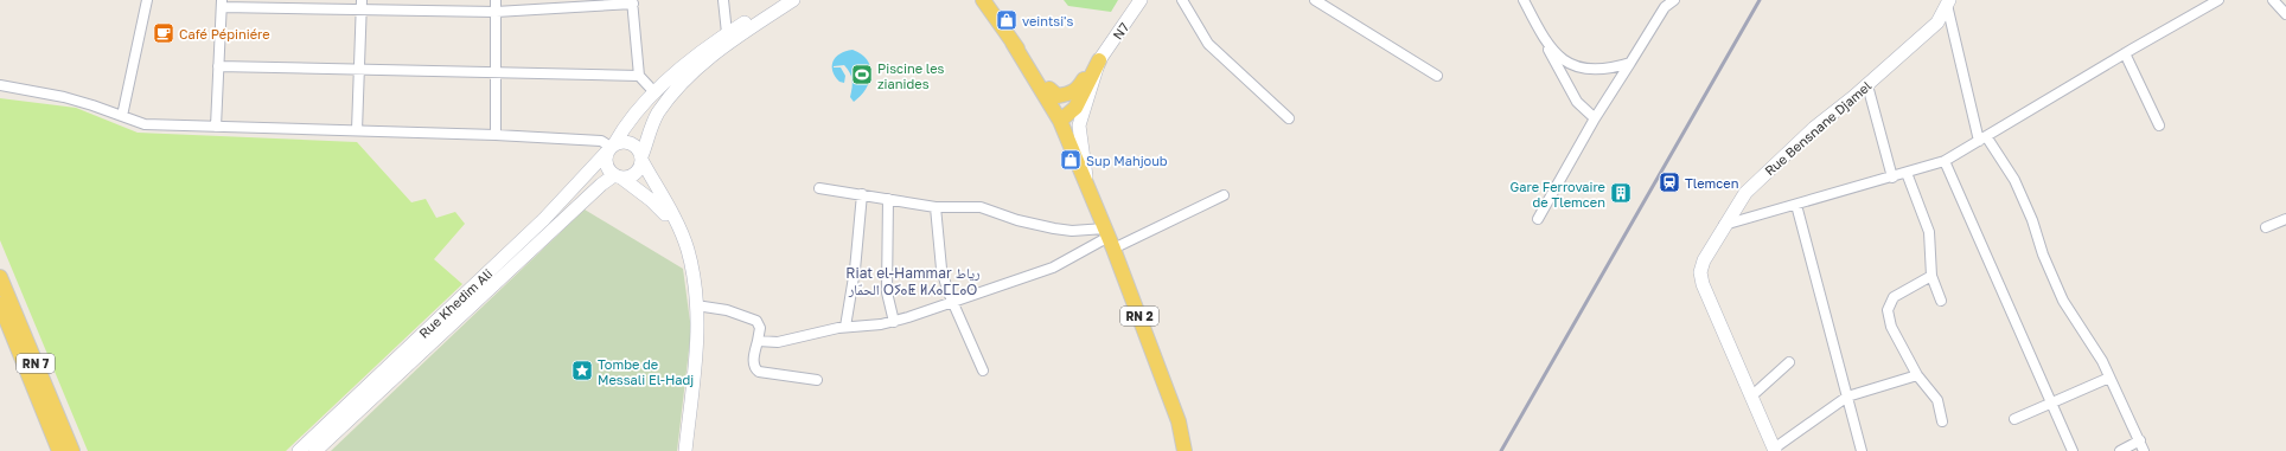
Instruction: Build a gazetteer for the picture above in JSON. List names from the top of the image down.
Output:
{
  "streets": {
    "main road": [
      "N7",
      "Rue Bensnane Djamel",
      "Rue Khedim Ali",
      "RN 2",
      "RN 7"
    ]
  },
  "crossings": [
    ["N7", "RN 2"]
  ],
  "districts": ["Riat el-Hammar رياط الحمّار ⵔⵢⴰⵟ ⵍⵃⴰⵎⵎⴰⵔ"],
  "places": {
    "shop": ["veintsi's", "Sup Mahjoub"],
    "cafe": ["Café Pépiniére"],
    "sports": ["Piscine les zianides"],
    "station": ["Tlemcen"],
    "building": ["Gare Ferrovaire de Tlemcen"],
    "place": ["Tombe de Messali El-Hadj"]
  }
}
